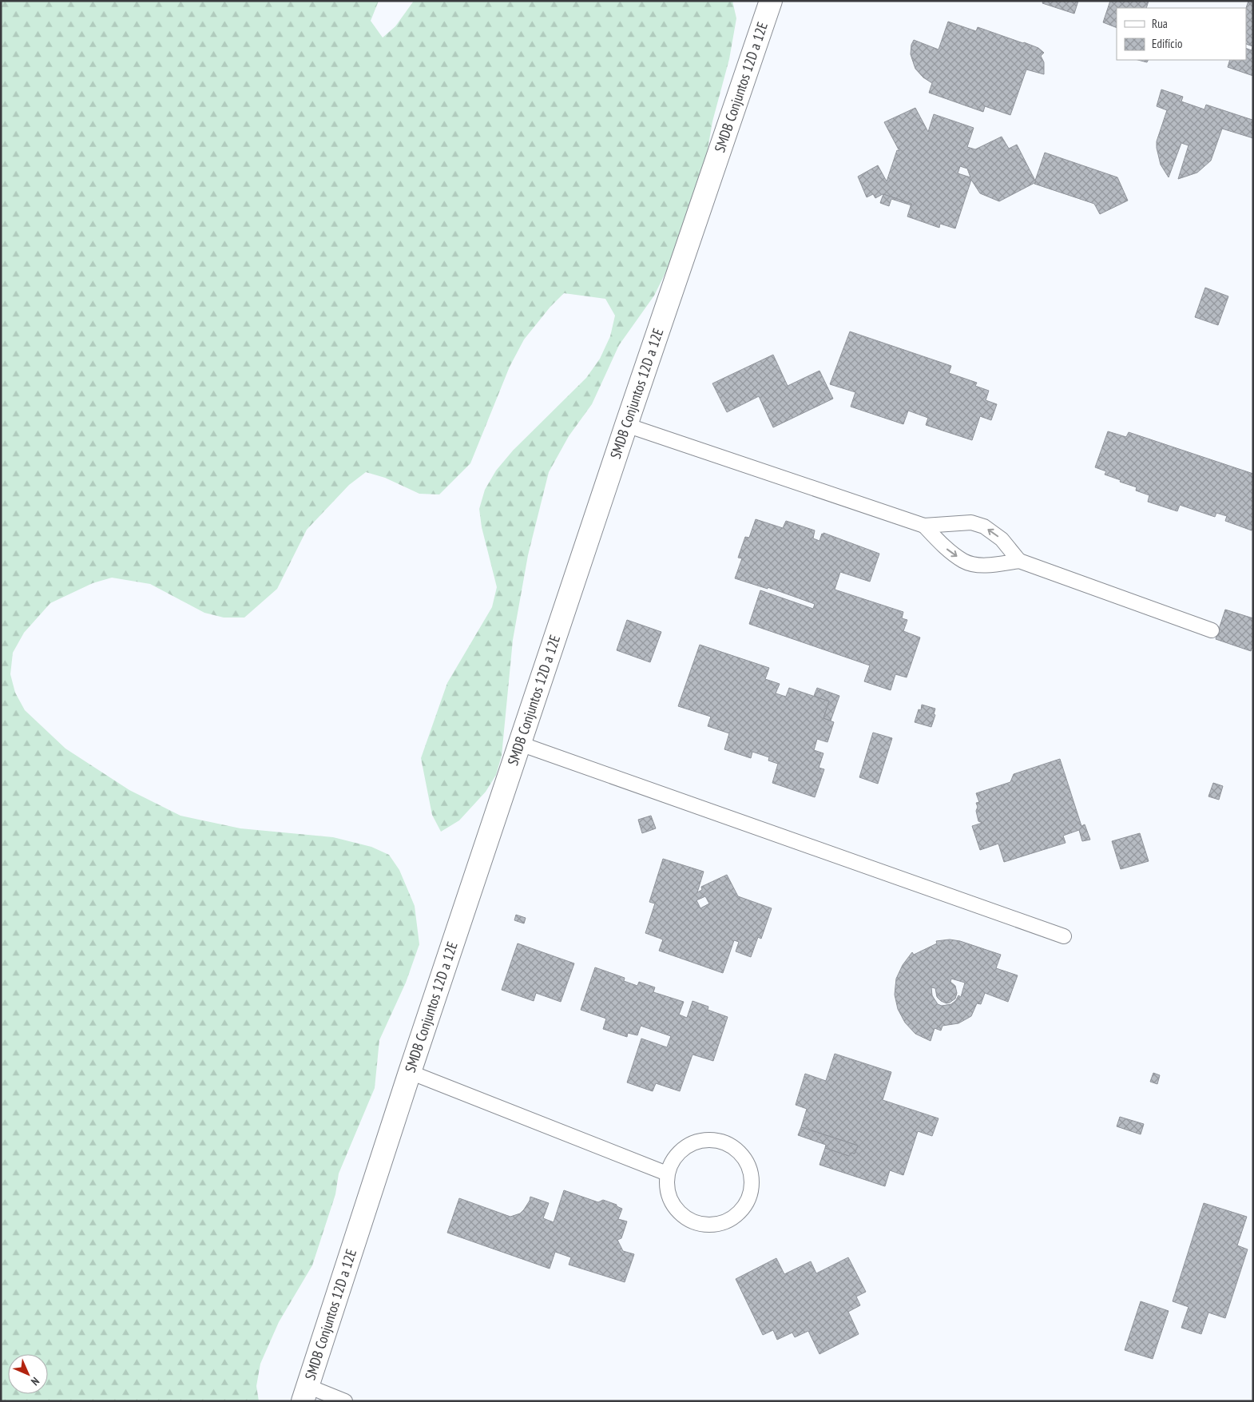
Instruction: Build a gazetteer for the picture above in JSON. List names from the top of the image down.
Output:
{
  "streets": {
    "street": ["SMDB Conjuntos 12D a 12E"]
  },
  "legend": ["Rua", "Edifício"],
  "north": "bottom right"
}
